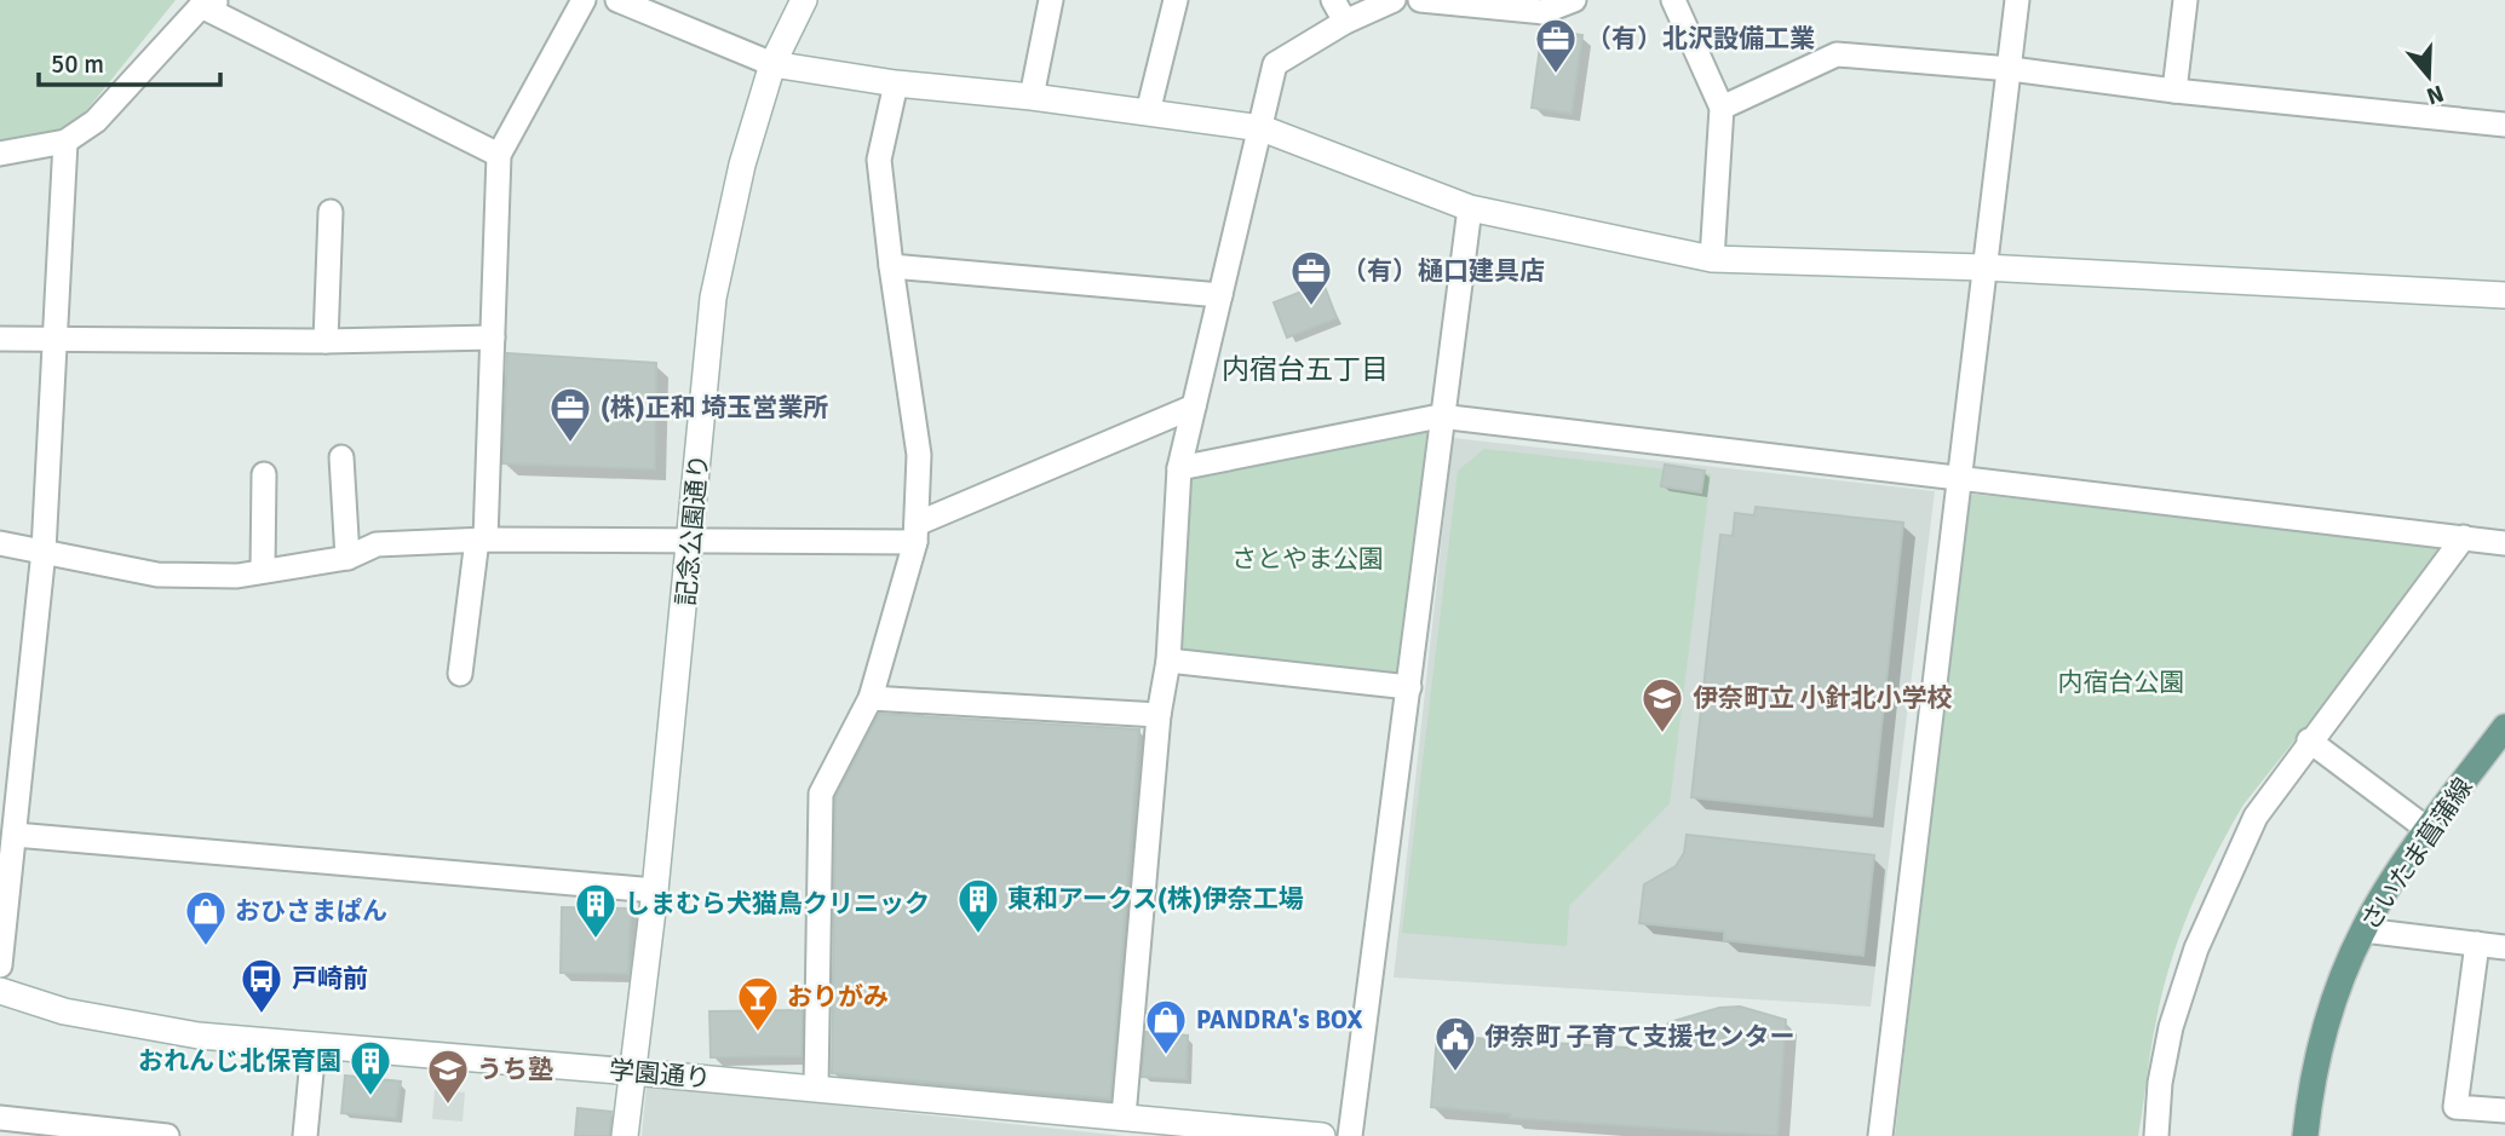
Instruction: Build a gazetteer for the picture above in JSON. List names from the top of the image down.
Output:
{
  "streets": {
    "main road": ["さいたま菖蒲線"],
    "street": ["記念公園通り", "学園通り"]
  },
  "crossings": [
    ["記念公園通り", "学園通り"]
  ],
  "districts": ["内宿台五丁目"],
  "parks": ["さとやま公園", "内宿台公園"],
  "places": {
    "office": ["（有）北沢設備工業", "（有）樋口建具店", "(株)正和 埼玉営業所"],
    "school or university": ["伊奈町立 小針北小学校", "うち塾"],
    "building": ["東和アークス(株)伊奈工場", "しまむら犬猫鳥クリニック", "おれんじ北保育園"],
    "shop": ["おひさまぱん", "PANDRA's BOX"],
    "bus stop": ["戸崎前"],
    "bar": ["おりがみ"],
    "public building": ["伊奈町 子育て支援センター"]
  },
  "scale_bar": "50 m",
  "north": "bottom"
}
